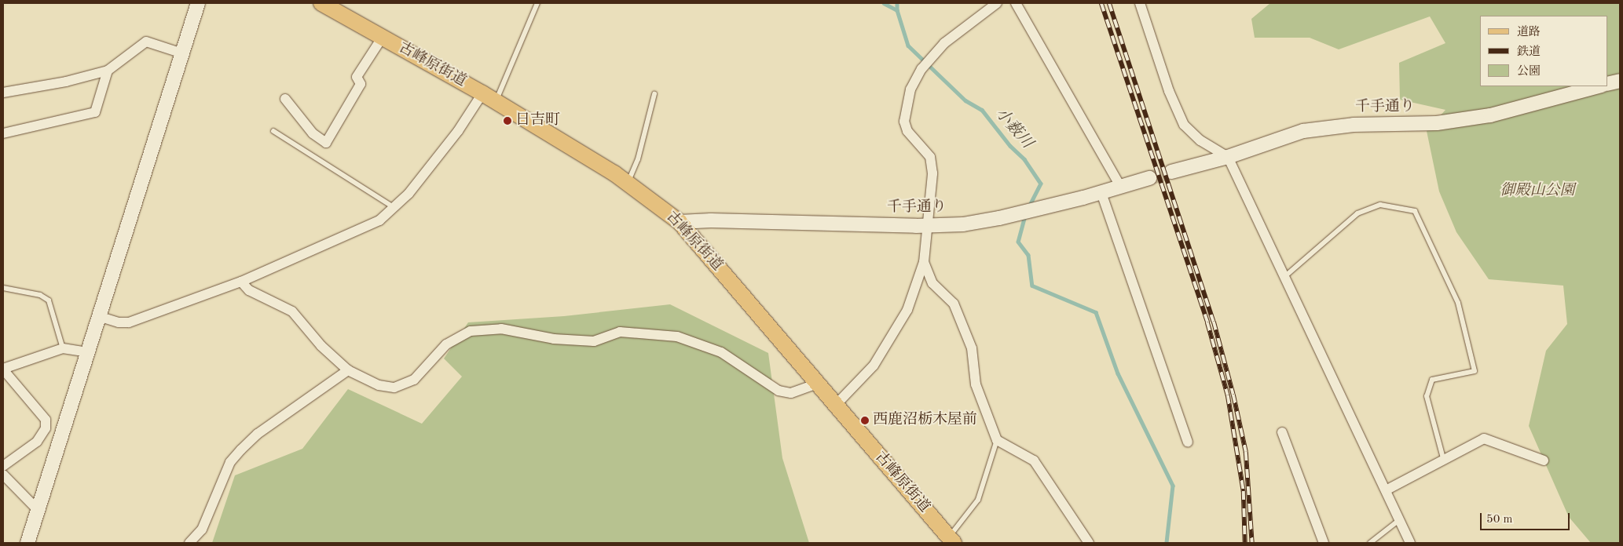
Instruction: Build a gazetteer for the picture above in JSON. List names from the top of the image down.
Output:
{
  "streets": {
    "main road": ["古峰原街道"],
    "street": ["千手通り"]
  },
  "crossings": [
    ["古峰原街道", "千手通り"]
  ],
  "water": ["小薮川"],
  "parks": ["御殿山公園"],
  "places": ["日吉町", "西鹿沼栃木屋前"],
  "legend": ["道路", "鉄道", "公園"],
  "scale_bar": "50 m"
}
